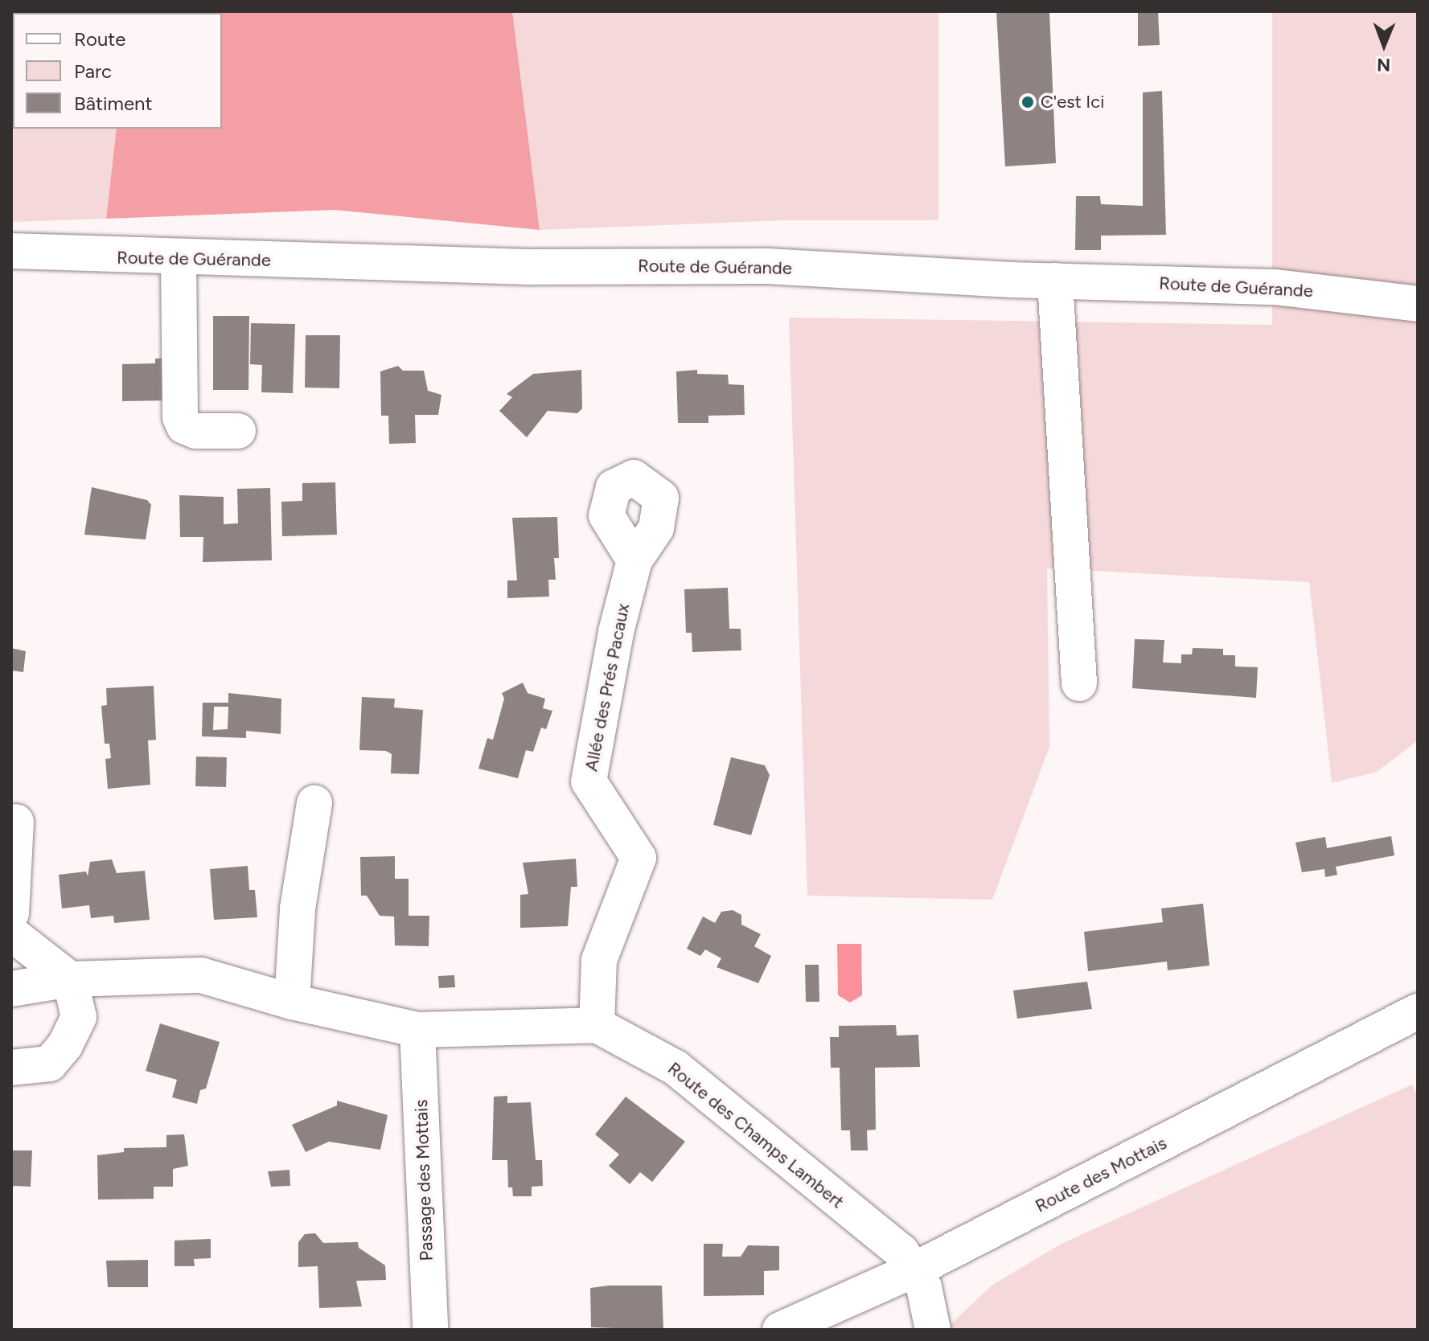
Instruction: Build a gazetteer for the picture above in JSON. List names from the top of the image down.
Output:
{
  "streets": {
    "street": [
      "Route de Guérande",
      "Allée des Prés Pacaux",
      "Route des Champs Lambert",
      "Route des Mottais",
      "Passage des Mottais"
    ]
  },
  "crossings": [
    ["Allée des Prés Pacaux", "Route des Champs Lambert"],
    ["Route des Champs Lambert", "Route des Mottais"],
    ["Route des Champs Lambert", "Passage des Mottais"]
  ],
  "places": ["C'est Ici"],
  "legend": ["Route", "Parc", "Bâtiment"],
  "north": "bottom"
}
